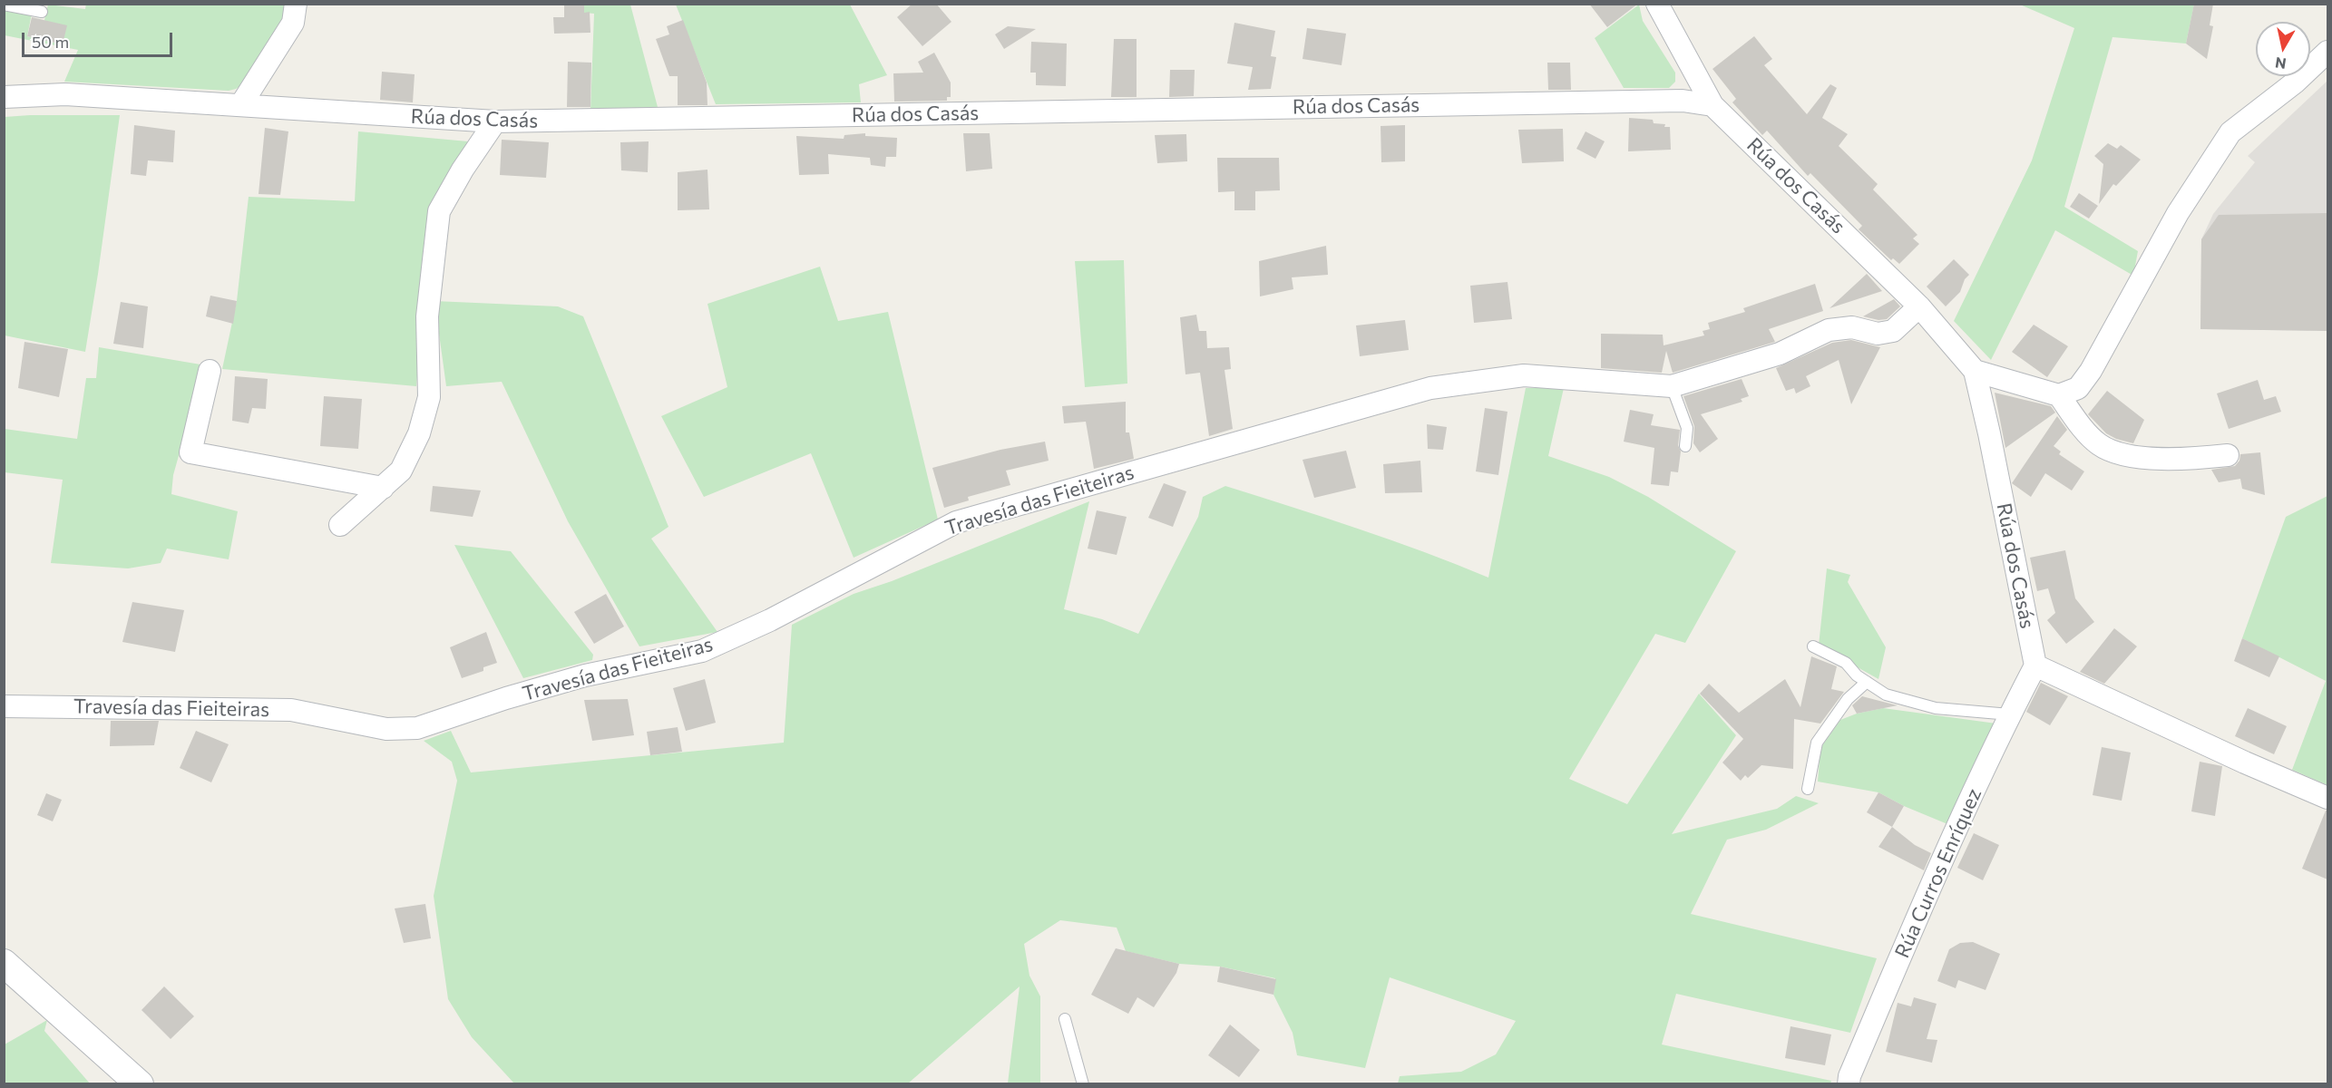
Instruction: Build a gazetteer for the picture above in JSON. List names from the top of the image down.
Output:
{
  "streets": {
    "street": ["Rúa dos Casás", "Travesía das Fieiteiras", "Rúa Curros Enríquez"]
  },
  "crossings": [
    ["Rúa dos Casás", "Travesía das Fieiteiras"],
    ["Rúa dos Casás", "Rúa Curros Enríquez"]
  ],
  "scale_bar": "50 m",
  "north": "bottom"
}
